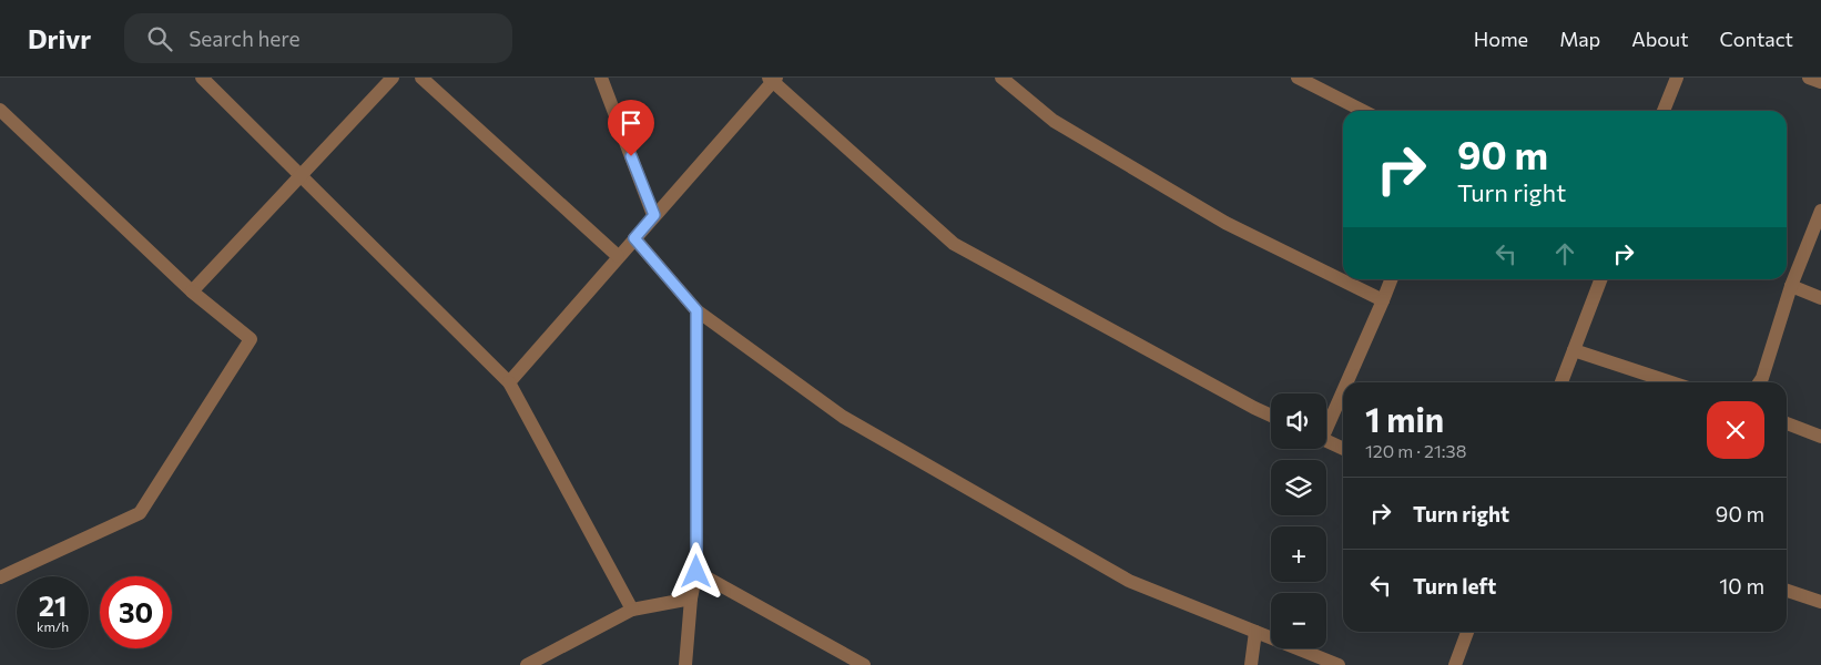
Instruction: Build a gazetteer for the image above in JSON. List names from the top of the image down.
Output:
{
  "page": {
    "header": "Drivr",
    "search": "Search here",
    "nav": [
      "Home",
      "Map",
      "About",
      "Contact"
    ],
    "turn": ["90 m", "Turn right"],
    "heading": ["1 min", "120 m · 21:38"],
    "map_buttons": ["+", "−"],
    "list": [
      {
        "name": "Turn right",
        "value": "90 m"
      },
      {
        "name": "Turn left",
        "value": "10 m"
      }
    ],
    "speed": "21 km/h",
    "limit": "30"
  }
}
